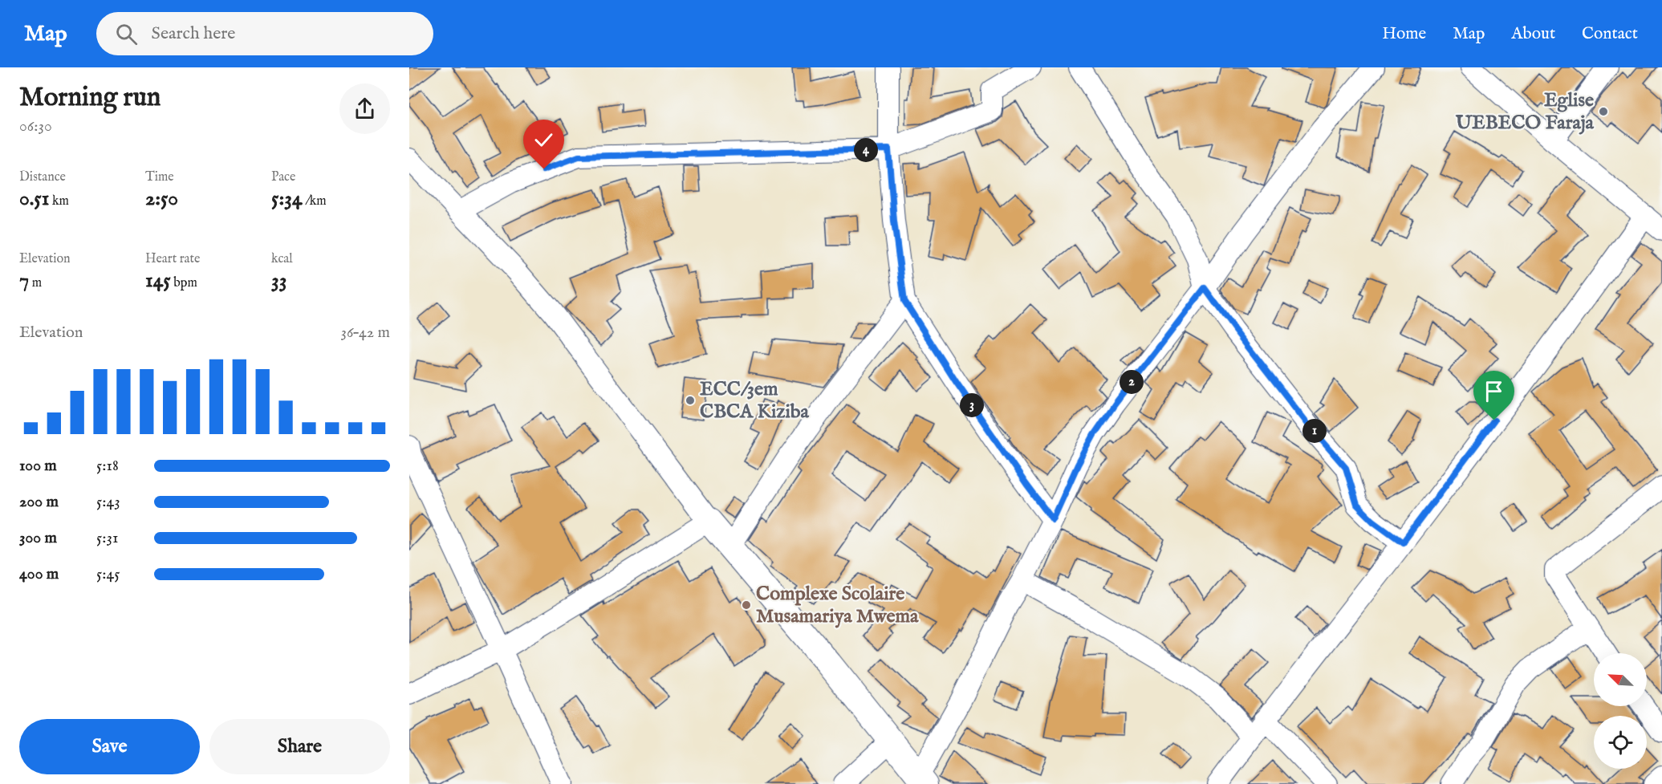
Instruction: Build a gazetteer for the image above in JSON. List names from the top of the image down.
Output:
{
  "places": ["Eglise UEBECO Faraja", "ECC/3em CBCA Kiziba", "Complexe Scolaire Musamariya Mwema"],
  "north": "top left",
  "page": {
    "header": "Map",
    "search": "Search here",
    "nav": [
      "Home",
      "Map",
      "About",
      "Contact"
    ],
    "heading": ["Morning run", "06:30"],
    "pins": [
      "4",
      "2",
      "3",
      "1"
    ],
    "stats": [
      ["Distance", "0.51 km"],
      ["Time", "2:50"],
      ["Pace", "5:34 /km"],
      ["Elevation", "7 m"],
      ["Heart rate", "145 bpm"],
      ["kcal", "33"]
    ],
    "chart": ["Elevation", "36–42 m"],
    "list": [
      {
        "name": "100 m",
        "note": "5:18"
      },
      {
        "name": "200 m",
        "note": "5:43"
      },
      {
        "name": "300 m",
        "note": "5:31"
      },
      {
        "name": "400 m",
        "note": "5:45"
      }
    ],
    "buttons": ["Save", "Share"]
  }
}
